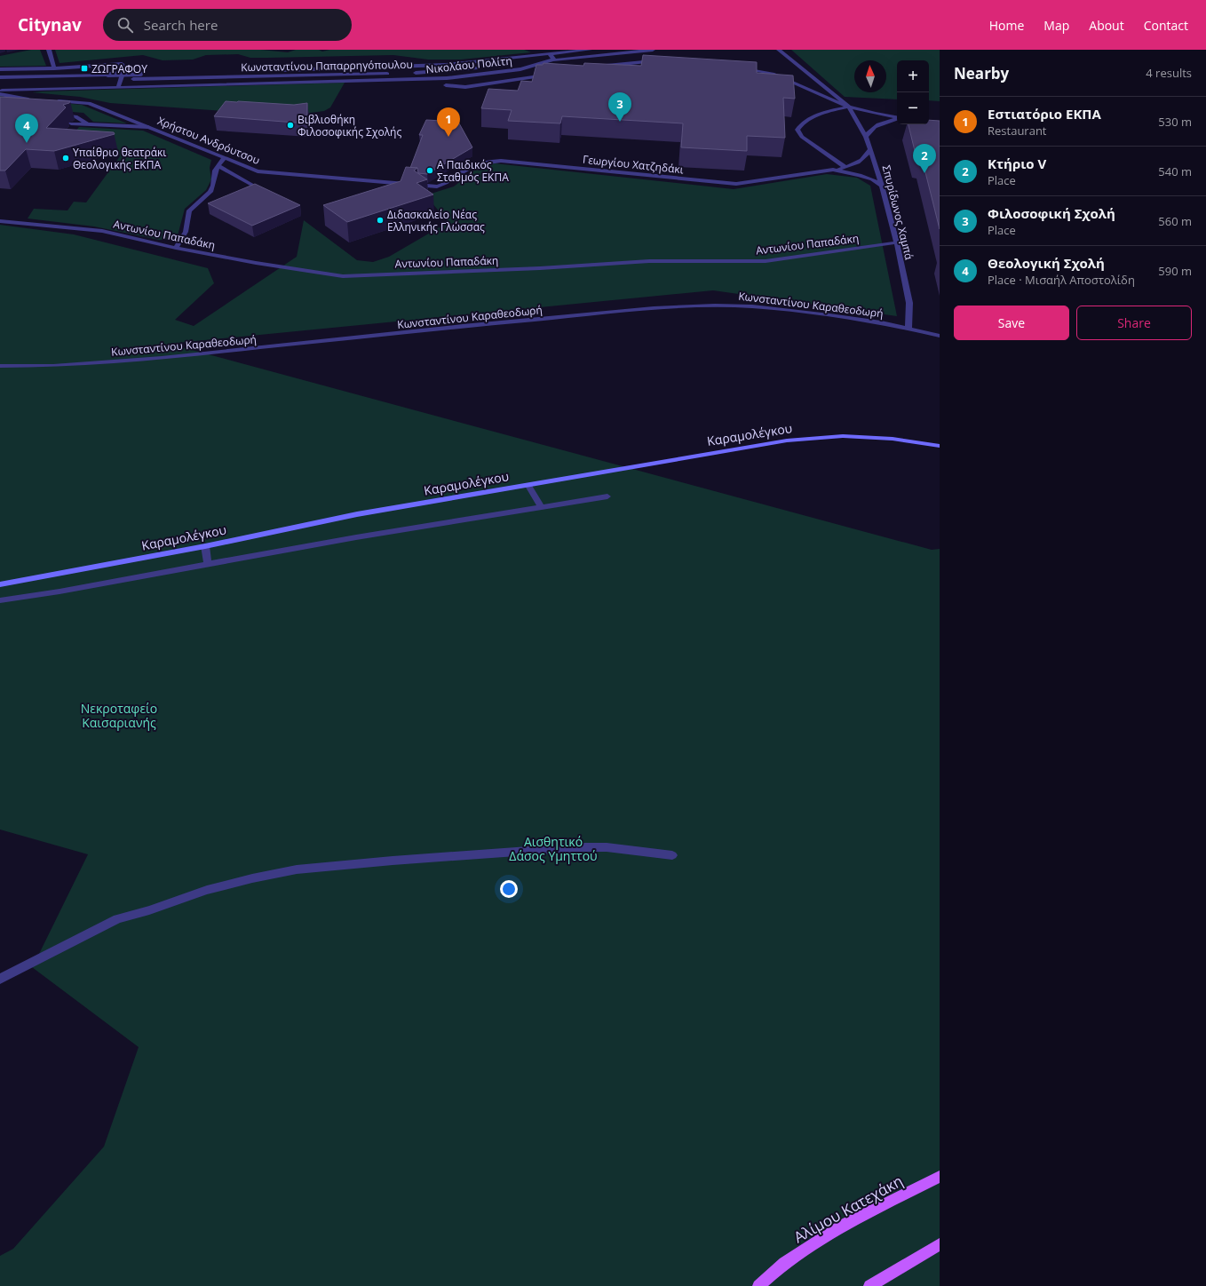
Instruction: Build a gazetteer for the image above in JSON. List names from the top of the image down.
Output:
{
  "streets": {
    "main road": ["Καραμολέγκου", "Αλίμου Κατεχάκη"],
    "street": [
      "Νικολάου Πολίτη",
      "Κωνσταντίνου Παπαρρηγόπουλου",
      "Χρήστου Ανδρόυτσου",
      "Γεωργίου Χατζηδάκι",
      "Σπυρίδωνος Χαμπά",
      "Αντωνίου Παπαδάκη",
      "Κωνσταντίνου Καραθεοδωρή"
    ]
  },
  "crossings": [
    ["Χρήστου Ανδρόυτσου", "Γεωργίου Χατζηδάκι"],
    ["Γεωργίου Χατζηδάκι", "Σπυρίδωνος Χαμπά"],
    ["Σπυρίδωνος Χαμπά", "Αντωνίου Παπαδάκη"],
    ["Σπυρίδωνος Χαμπά", "Κωνσταντίνου Καραθεοδωρή"]
  ],
  "parks": ["Νεκροταφείο Καισαριανής", "Αισθητικό Δάσος Υμηττού"],
  "places": {
    "transit": ["ΖΩΓΡΑΦΟΥ"],
    "other": [
      "Βιβλιοθήκη Φιλοσοφικής Σχολής",
      "Υπαίθριο θεατράκι Θεολογικής ΕΚΠΑ",
      "Α Παιδικός Σταθμός ΕΚΠΑ",
      "Διδασκαλείο Νέας Ελληνικής Γλώσσας"
    ]
  },
  "north": "top",
  "page": {
    "header": "Citynav",
    "search": "Search here",
    "nav": [
      "Home",
      "Map",
      "About",
      "Contact"
    ],
    "heading": ["Nearby", "4 results"],
    "map_buttons": ["+", "−"],
    "pins": [
      "3",
      "1",
      "4",
      "2"
    ],
    "list": [
      {
        "mark": "1",
        "name": "Εστιατόριο ΕΚΠΑ",
        "note": "Restaurant",
        "value": "530 m"
      },
      {
        "mark": "2",
        "name": "Κτήριο V",
        "note": "Place",
        "value": "540 m"
      },
      {
        "mark": "3",
        "name": "Φιλοσοφική Σχολή",
        "note": "Place",
        "value": "560 m"
      },
      {
        "mark": "4",
        "name": "Θεολογική Σχολή",
        "note": "Place · Μισαήλ Αποστολίδη",
        "value": "590 m"
      }
    ],
    "buttons": ["Save", "Share"]
  }
}
